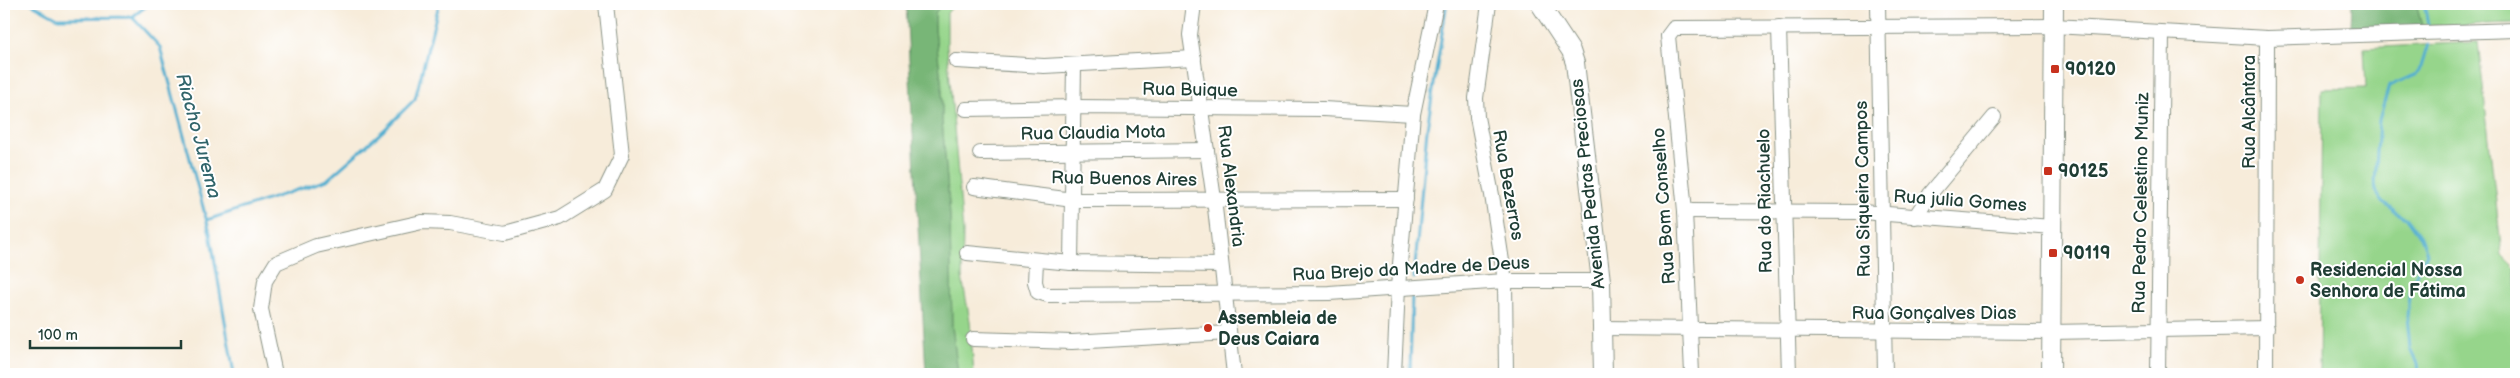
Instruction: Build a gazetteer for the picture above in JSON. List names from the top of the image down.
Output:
{
  "streets": {
    "main road": ["Avenida Pedras Preciosas"],
    "street": [
      "Rua Buique",
      "Rua Alcântara",
      "Rua Claudia Mota",
      "Rua Buenos Aires",
      "Rua Bezerros",
      "Rua Alexandria",
      "Rua Siqueira Campos",
      "Rua do Riachuelo",
      "Rua julia Gomes",
      "Rua Pedro Celestino Muniz",
      "Rua Bom Conselho",
      "Rua Brejo da Madre de Deus",
      "Rua Gonçalves Dias"
    ]
  },
  "crossings": [
    ["Rua Buique", "Rua Alexandria"],
    ["Rua Alcântara", "Rua Gonçalves Dias"],
    ["Rua Claudia Mota", "Rua Alexandria"],
    ["Rua Buenos Aires", "Rua Alexandria"],
    ["Avenida Pedras Preciosas", "Rua Brejo da Madre de Deus"],
    ["Avenida Pedras Preciosas", "Rua Gonçalves Dias"],
    ["Rua Bezerros", "Rua Brejo da Madre de Deus"],
    ["Rua Alexandria", "Rua Brejo da Madre de Deus"],
    ["Rua Siqueira Campos", "Rua julia Gomes"],
    ["Rua Siqueira Campos", "Rua Gonçalves Dias"],
    ["Rua do Riachuelo", "Rua julia Gomes"],
    ["Rua do Riachuelo", "Rua Bom Conselho"],
    ["Rua do Riachuelo", "Rua Gonçalves Dias"],
    ["Rua julia Gomes", "Rua Bom Conselho"],
    ["Rua Pedro Celestino Muniz", "Rua Gonçalves Dias"],
    ["Rua Bom Conselho", "Rua Gonçalves Dias"]
  ],
  "water": ["Riacho Jurema"],
  "places": {
    "transit": ["90120", "90125", "90119"],
    "other": ["Residencial Nossa Senhora de Fátima", "Assembleia de Deus Caiara"]
  },
  "scale_bar": "100 m"
}
